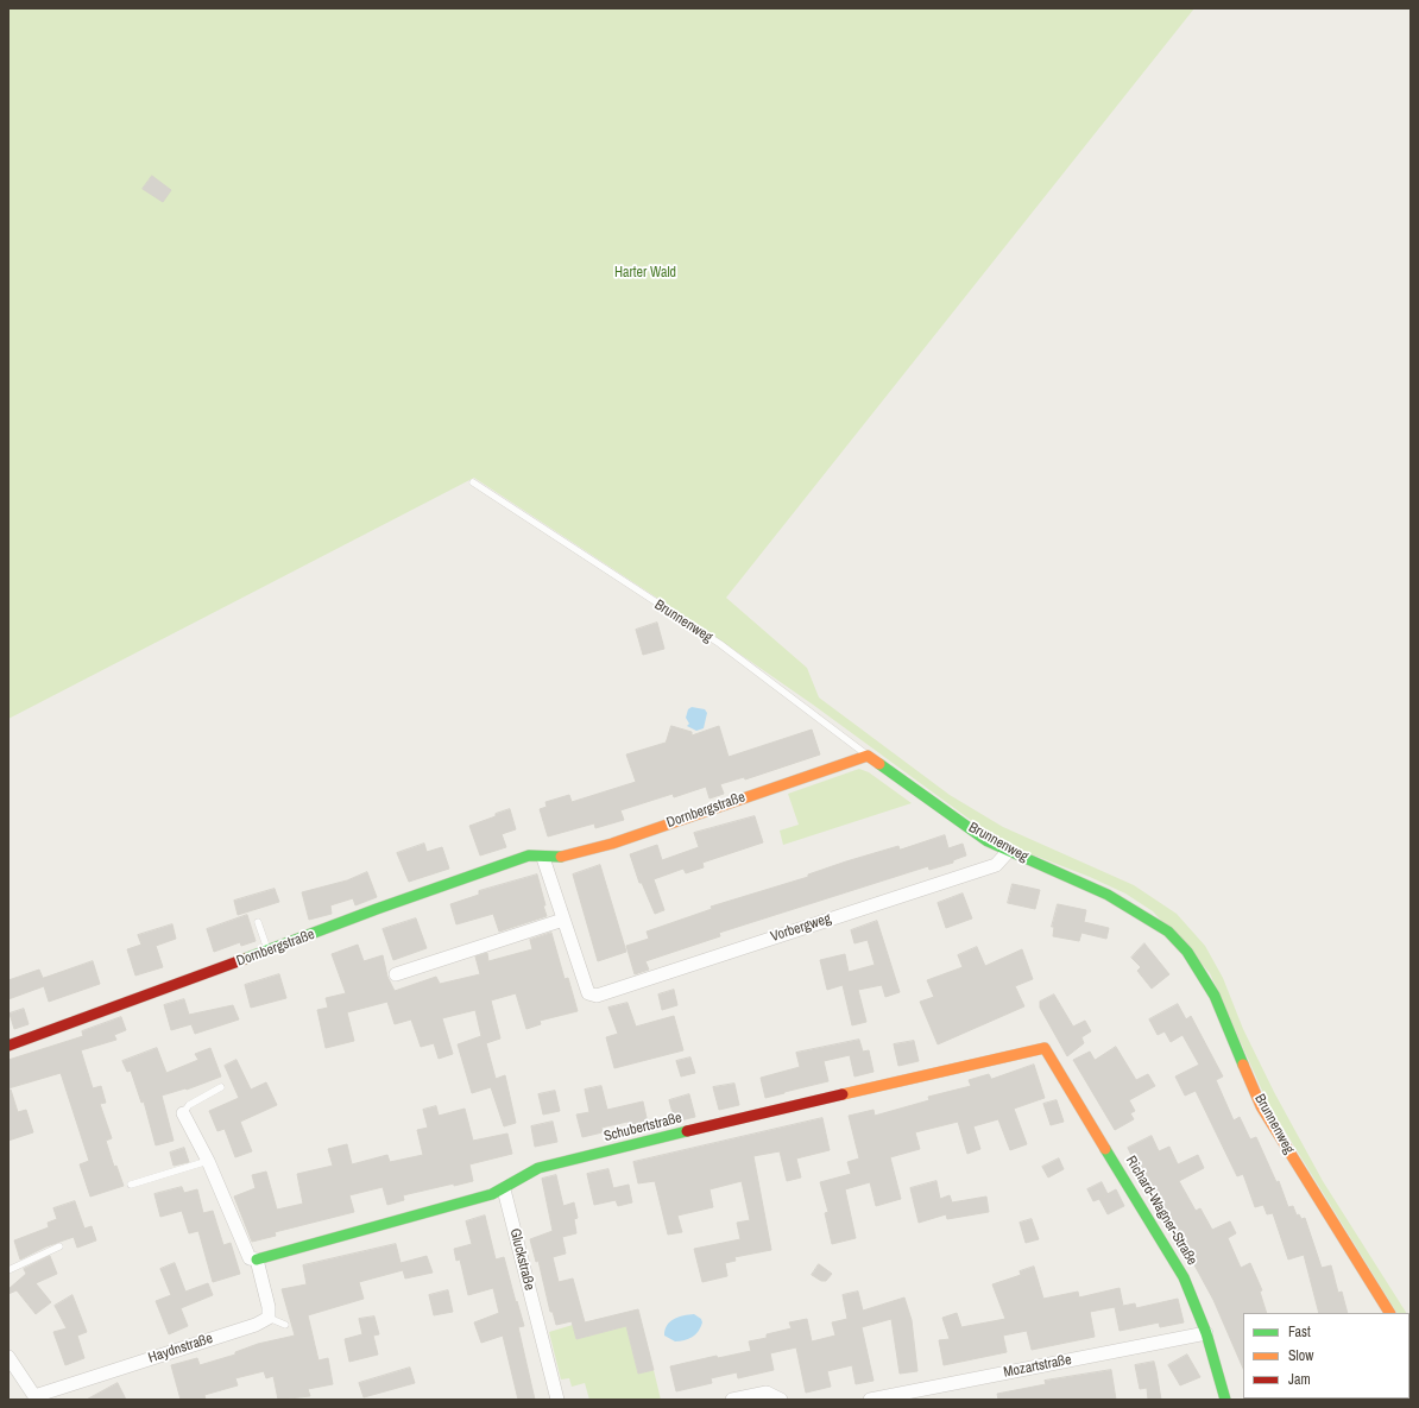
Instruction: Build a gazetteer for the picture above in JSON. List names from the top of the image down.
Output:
{
  "streets": {
    "street": [
      "Brunnenweg",
      "Dornbergstraße",
      "Vorbergweg",
      "Schubertstraße",
      "Richard-Wagner-Straße",
      "Gluckstraße",
      "Haydnstraße",
      "Mozartstraße"
    ]
  },
  "crossings": [
    ["Brunnenweg", "Dornbergstraße"],
    ["Brunnenweg", "Vorbergweg"],
    ["Schubertstraße", "Richard-Wagner-Straße"],
    ["Schubertstraße", "Gluckstraße"],
    ["Richard-Wagner-Straße", "Mozartstraße"]
  ],
  "parks": ["Harter Wald"],
  "legend": ["Fast", "Slow", "Jam"]
}
